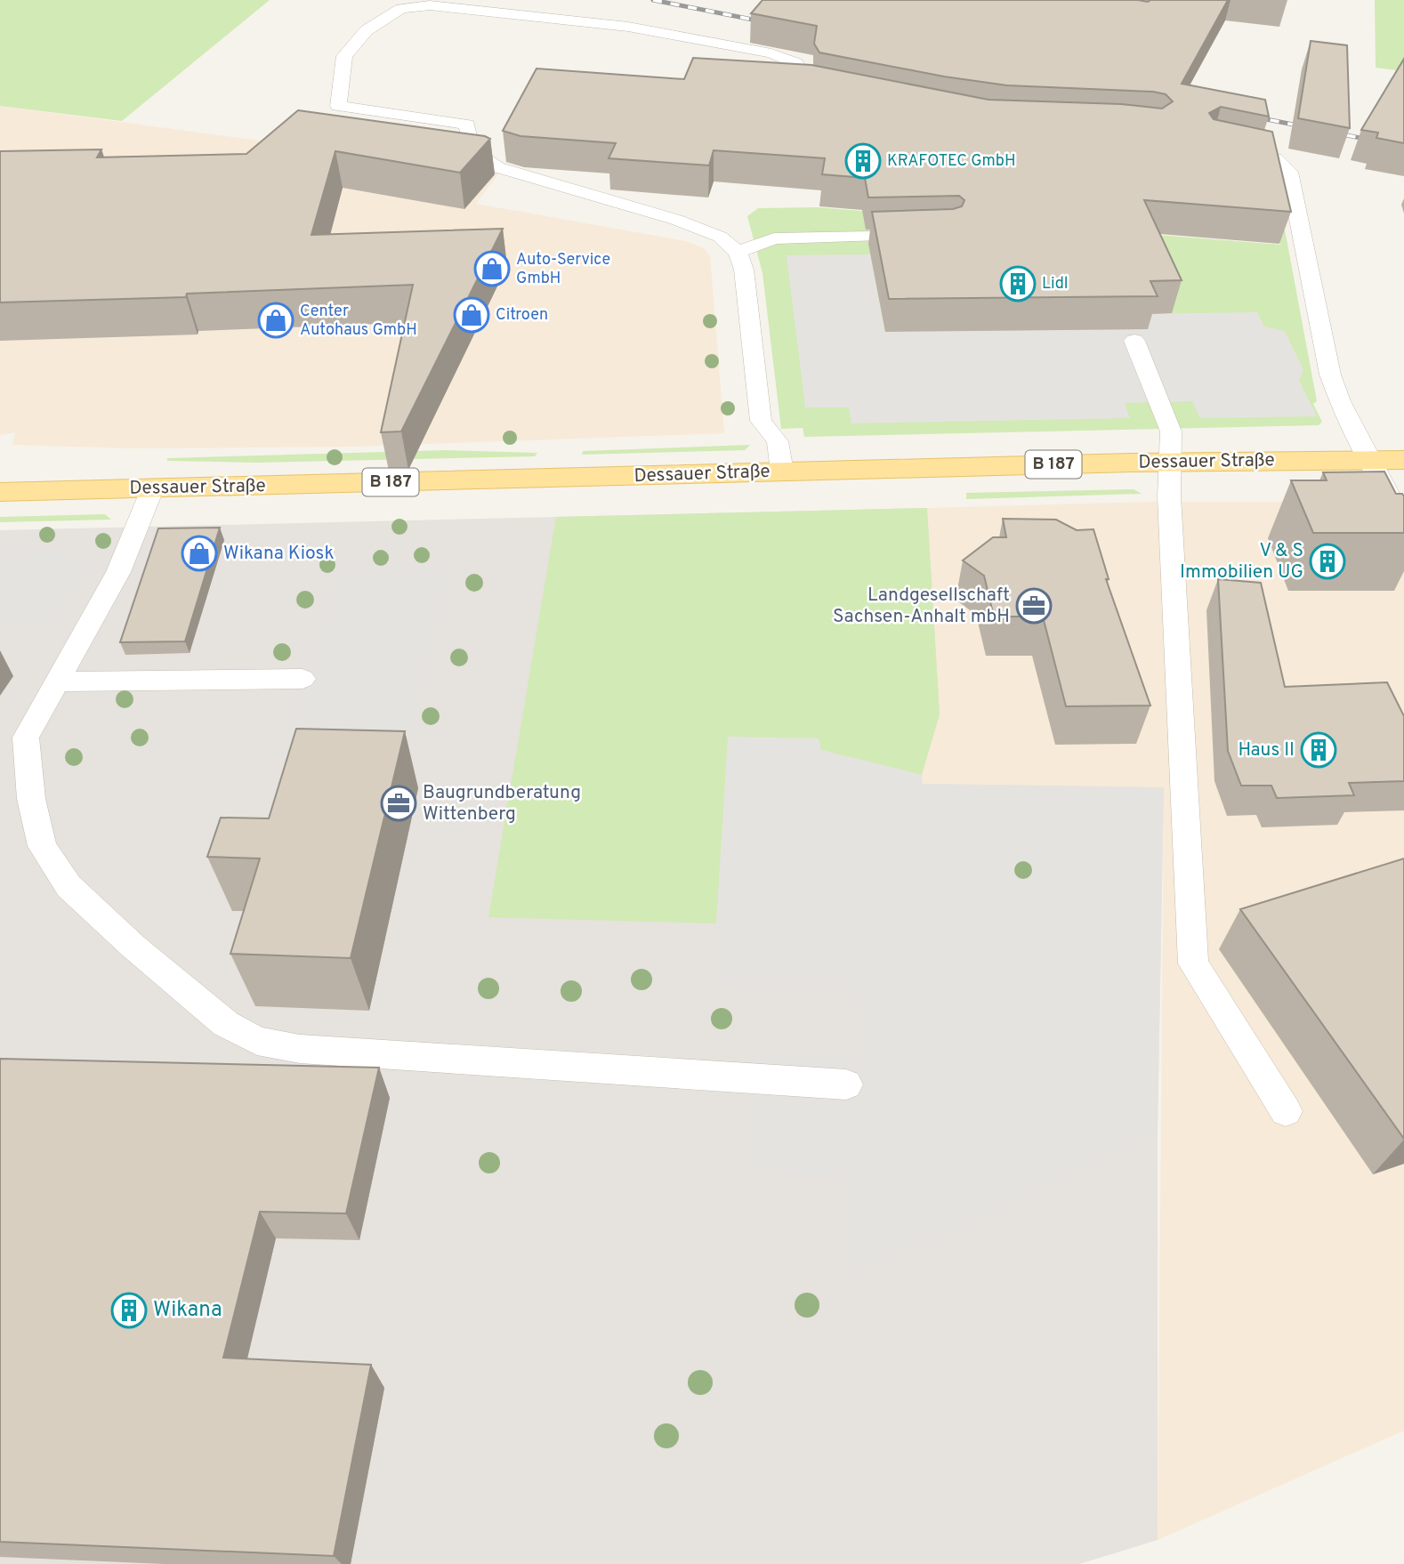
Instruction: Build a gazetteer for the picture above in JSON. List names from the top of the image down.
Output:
{
  "streets": {
    "main road": ["Dessauer Straße", "B 187"]
  },
  "places": {
    "building": [
      "KRAFOTEC GmbH",
      "Lidl",
      "V & S Immobilien UG",
      "Haus II",
      "Wikana"
    ],
    "shop": [
      "Auto-Service GmbH",
      "Citroen",
      "Center Autohaus GmbH",
      "Wikana Kiosk"
    ],
    "office": ["Landgesellschaft Sachsen-Anhalt mbH", "Baugrundberatung Wittenberg"]
  }
}
